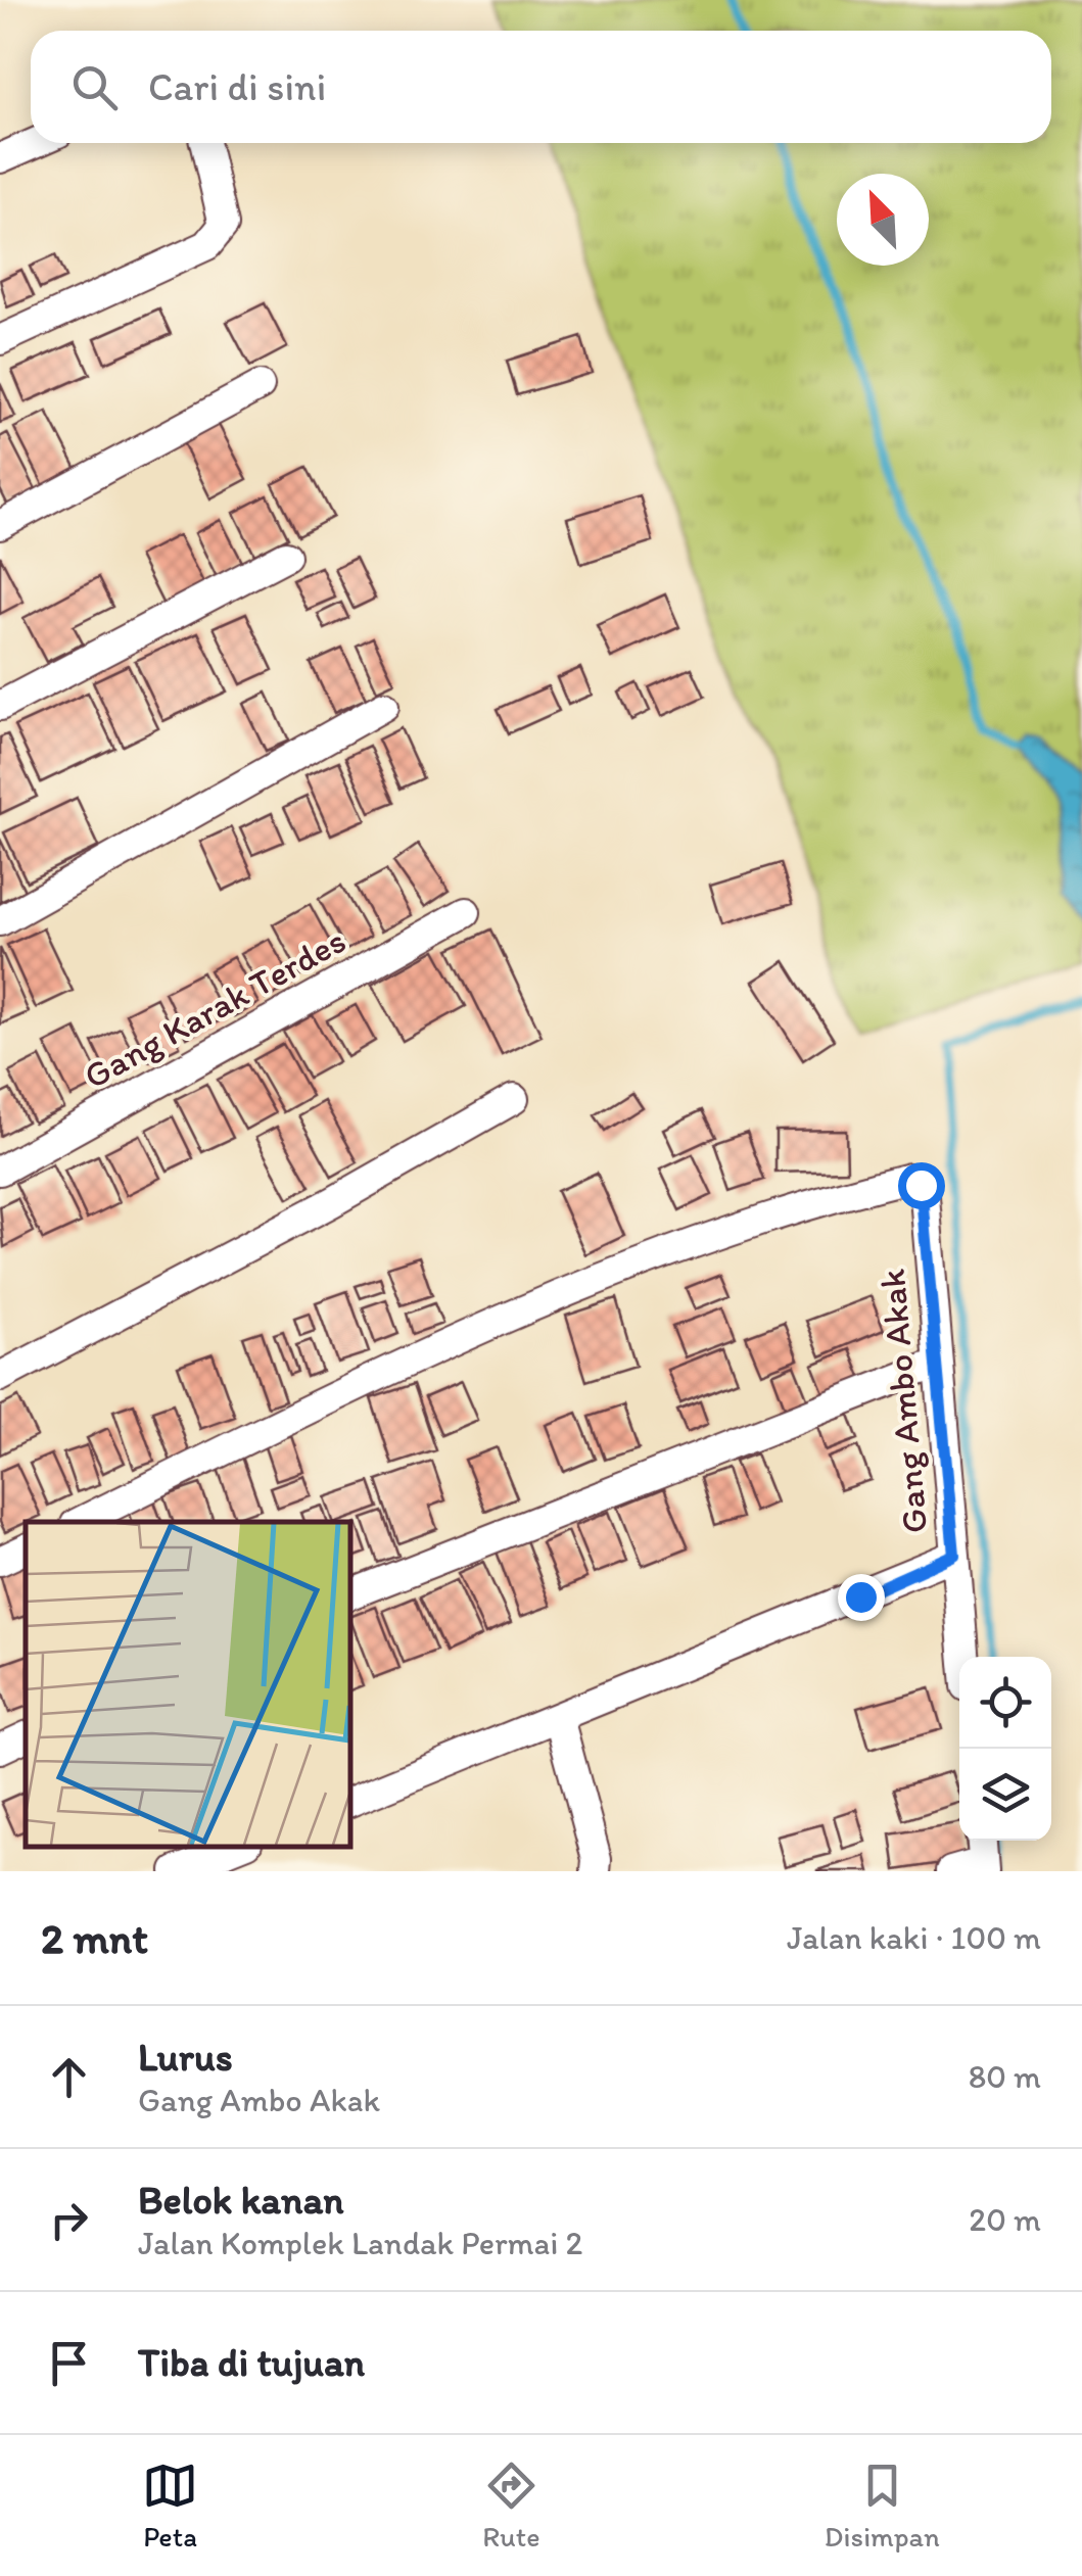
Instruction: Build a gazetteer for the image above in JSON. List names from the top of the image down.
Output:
{
  "streets": {
    "street": ["Gang Karak Terdes", "Gang Ambo Akak"]
  },
  "north": "top left",
  "page": {
    "search": "Cari di sini",
    "heading": ["2 mnt", "Jalan kaki · 100 m"],
    "list": [
      ["Lurus", "Gang Ambo Akak", "80 m"],
      ["Belok kanan", "Jalan Komplek Landak Permai 2", "20 m"],
      "Tiba di tujuan"
    ],
    "nav": ["Peta", "Rute", "Disimpan"]
  }
}
